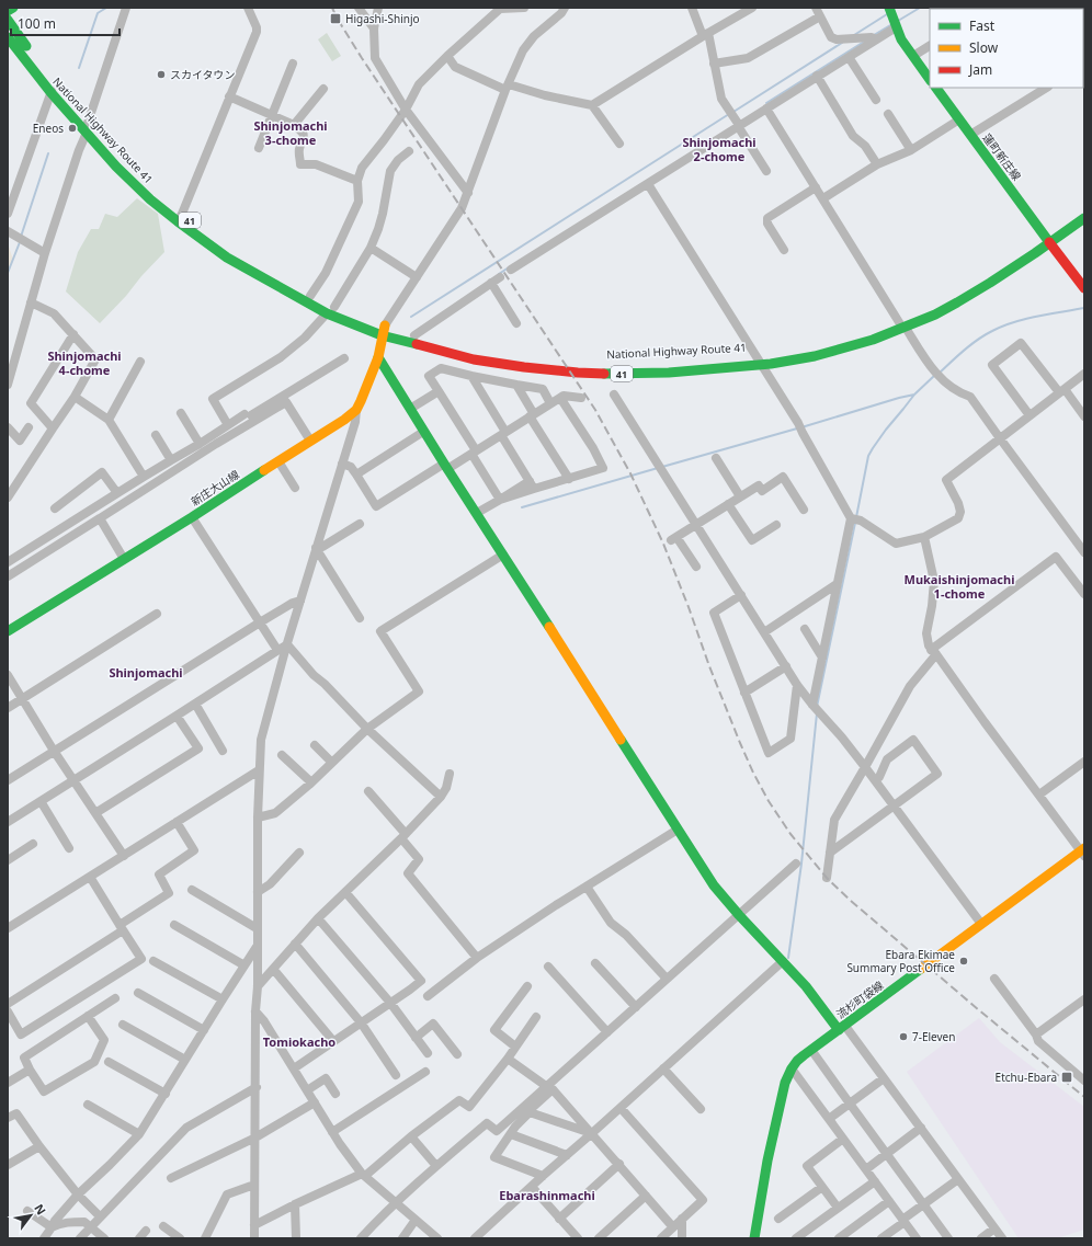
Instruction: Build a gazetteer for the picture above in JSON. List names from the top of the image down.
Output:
{
  "streets": {
    "main road": [
      "National Highway Route 41",
      "蓮町新庄線",
      "41",
      "新庄大山線",
      "流杉町袋線"
    ]
  },
  "crossings": [
    ["National Highway Route 41", "蓮町新庄線"],
    ["National Highway Route 41", "新庄大山線"]
  ],
  "districts": [
    "Shinjomachi 3-chome",
    "Shinjomachi 2-chome",
    "Shinjomachi 4-chome",
    "Mukaishinjomachi 1-chome",
    "Shinjomachi",
    "Tomiokacho",
    "Ebarashinmachi"
  ],
  "places": {
    "transit": ["Higashi-Shinjo", "Etchu-Ebara"],
    "other": [
      "スカイタウン",
      "Eneos",
      "Ebara Ekimae Summary Post Office",
      "7-Eleven"
    ]
  },
  "legend": ["Fast", "Slow", "Jam"],
  "scale_bar": "100 m",
  "north": "top right"
}
